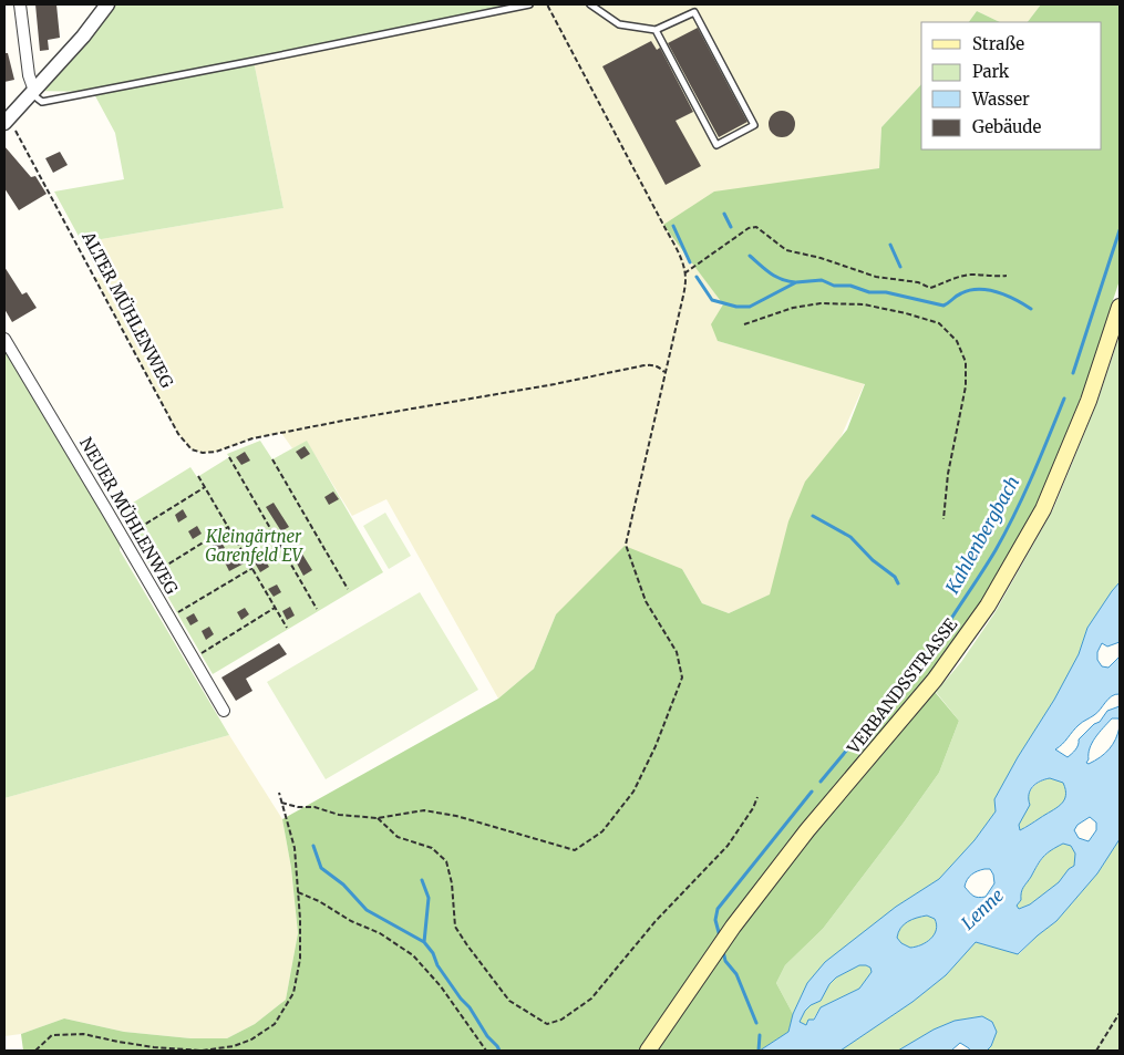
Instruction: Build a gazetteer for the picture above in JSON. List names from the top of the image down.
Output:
{
  "streets": {
    "main road": ["VERBANDSSTRASSE"],
    "street": ["NEUER MÜHLENWEG"],
    "path": ["ALTER MÜHLENWEG"]
  },
  "water": ["Kahlenbergbach", "Lenne"],
  "parks": ["Kleingärtner Garenfeld EV"],
  "legend": [
    "Straße",
    "Park",
    "Wasser",
    "Gebäude"
  ]
}
